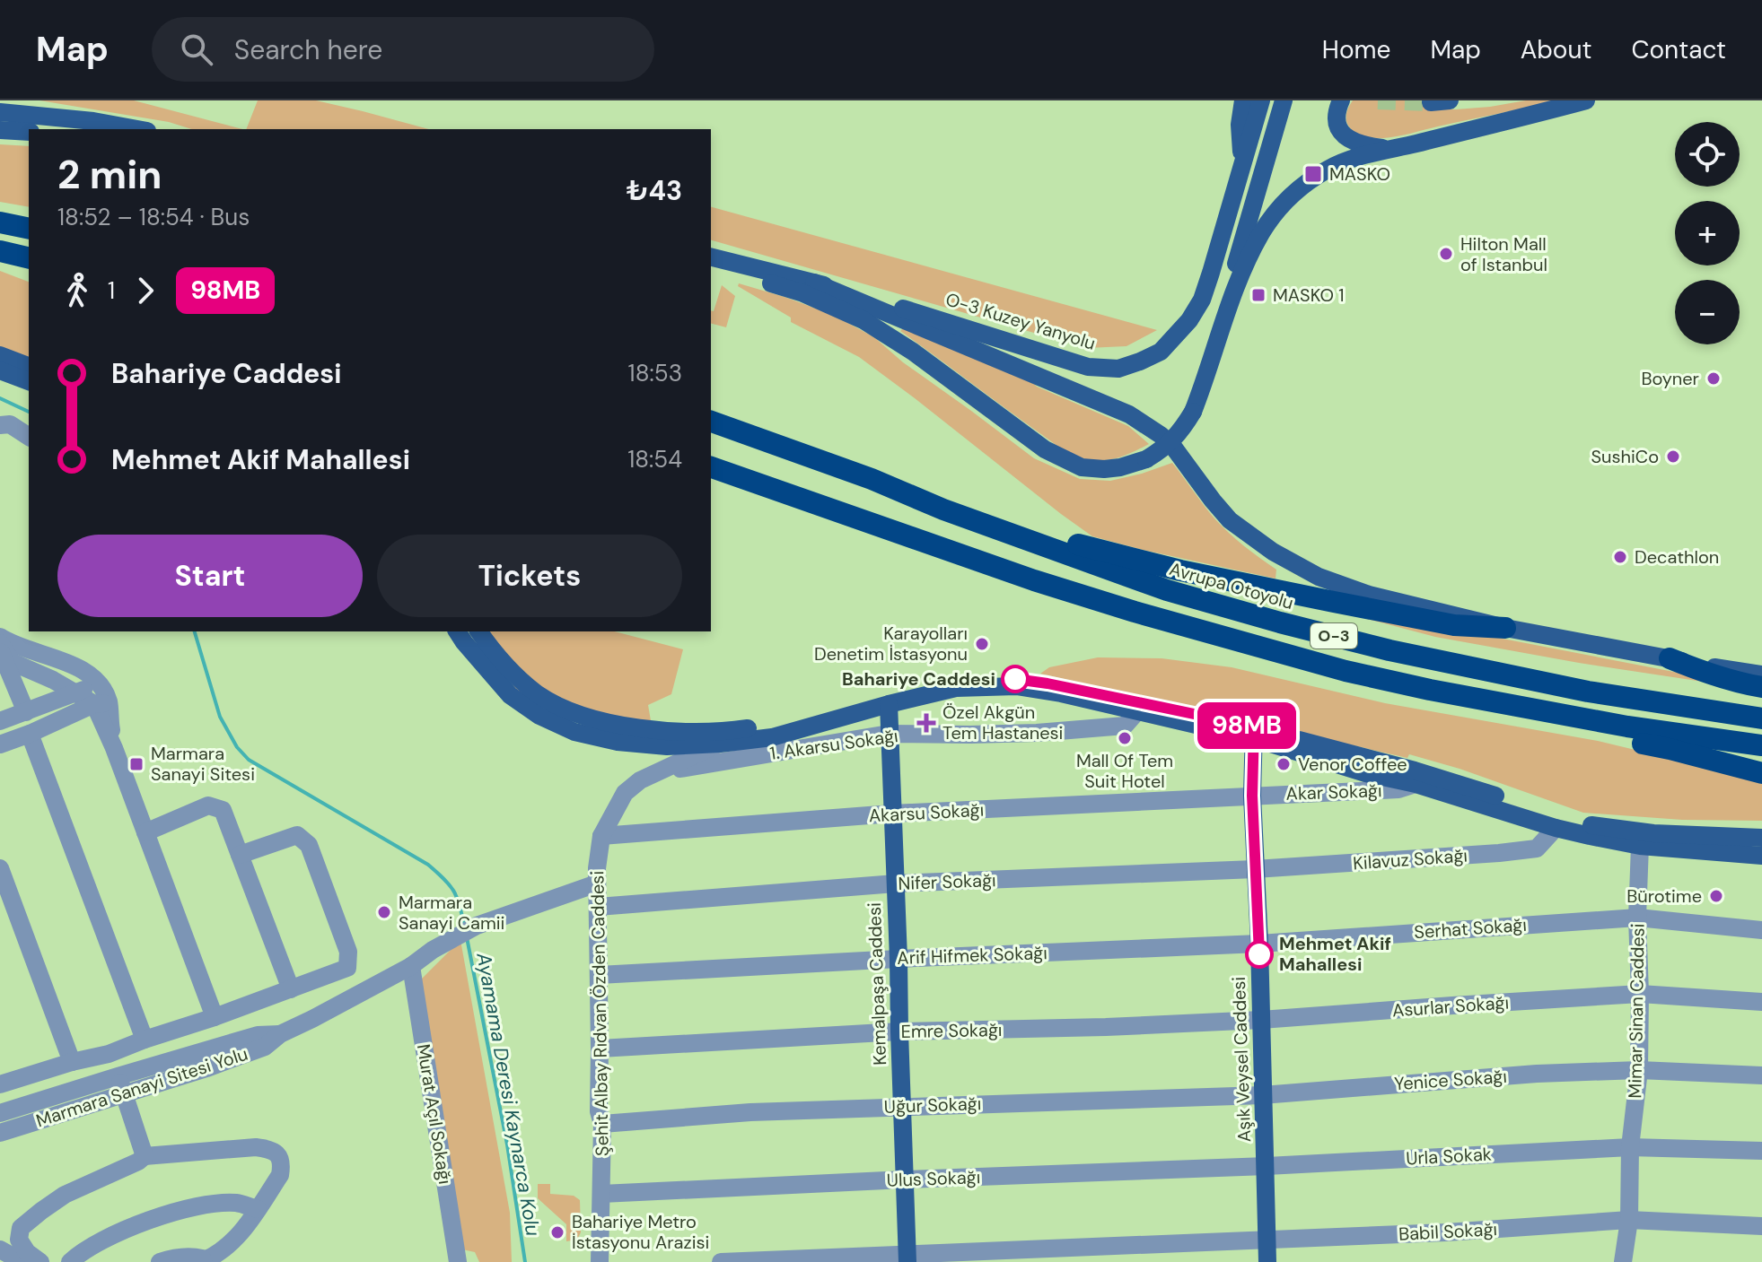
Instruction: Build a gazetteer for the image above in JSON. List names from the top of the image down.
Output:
{
  "streets": {
    "highway": ["Avrupa Otoyolu", "O-3"],
    "main road": ["O-3 Kuzey Yanyolu", "Kemalpaşa Caddesi", "Aşık Veysel Caddesi"],
    "street": [
      "1. Akarsu Sokağı",
      "Akar Sokağı",
      "Akarsu Sokağı",
      "Kilavuz Sokağı",
      "Nifer Sokağı",
      "Serhat Sokağı",
      "Arif Hifmek Sokağı",
      "Asurlar Sokağı",
      "Mimar Sinan Caddesi",
      "Şehit Albay Rıdvan Özden Caddesi",
      "Emre Sokağı",
      "Yenice Sokağı",
      "Marmara Sanayi Sitesi Yolu",
      "Uğur Sokağı",
      "Murat Açıl Sokağı",
      "Urla Sokak",
      "Ulus Sokağı",
      "Babil Sokağı"
    ]
  },
  "crossings": [
    ["1. Akarsu Sokağı", "Kemalpaşa Caddesi"],
    ["1. Akarsu Sokağı", "Şehit Albay Rıdvan Özden Caddesi"],
    ["Akar Sokağı", "Akarsu Sokağı"],
    ["Akar Sokağı", "Aşık Veysel Caddesi"],
    ["Akarsu Sokağı", "Kemalpaşa Caddesi"],
    ["Akarsu Sokağı", "Şehit Albay Rıdvan Özden Caddesi"],
    ["Akarsu Sokağı", "Aşık Veysel Caddesi"],
    ["Kilavuz Sokağı", "Nifer Sokağı"],
    ["Kilavuz Sokağı", "Aşık Veysel Caddesi"],
    ["Nifer Sokağı", "Kemalpaşa Caddesi"],
    ["Nifer Sokağı", "Şehit Albay Rıdvan Özden Caddesi"],
    ["Nifer Sokağı", "Aşık Veysel Caddesi"],
    ["Serhat Sokağı", "Arif Hifmek Sokağı"],
    ["Serhat Sokağı", "Mimar Sinan Caddesi"],
    ["Serhat Sokağı", "Aşık Veysel Caddesi"],
    ["Arif Hifmek Sokağı", "Kemalpaşa Caddesi"],
    ["Arif Hifmek Sokağı", "Şehit Albay Rıdvan Özden Caddesi"],
    ["Arif Hifmek Sokağı", "Aşık Veysel Caddesi"],
    ["Kemalpaşa Caddesi", "Emre Sokağı"],
    ["Kemalpaşa Caddesi", "Uğur Sokağı"],
    ["Kemalpaşa Caddesi", "Ulus Sokağı"],
    ["Kemalpaşa Caddesi", "Babil Sokağı"],
    ["Asurlar Sokağı", "Mimar Sinan Caddesi"],
    ["Asurlar Sokağı", "Emre Sokağı"],
    ["Asurlar Sokağı", "Aşık Veysel Caddesi"],
    ["Mimar Sinan Caddesi", "Yenice Sokağı"],
    ["Mimar Sinan Caddesi", "Urla Sokak"],
    ["Mimar Sinan Caddesi", "Babil Sokağı"],
    ["Şehit Albay Rıdvan Özden Caddesi", "Emre Sokağı"],
    ["Şehit Albay Rıdvan Özden Caddesi", "Marmara Sanayi Sitesi Yolu"],
    ["Şehit Albay Rıdvan Özden Caddesi", "Uğur Sokağı"],
    ["Şehit Albay Rıdvan Özden Caddesi", "Ulus Sokağı"],
    ["Emre Sokağı", "Aşık Veysel Caddesi"],
    ["Aşık Veysel Caddesi", "Yenice Sokağı"],
    ["Aşık Veysel Caddesi", "Uğur Sokağı"],
    ["Aşık Veysel Caddesi", "Urla Sokak"],
    ["Aşık Veysel Caddesi", "Ulus Sokağı"],
    ["Aşık Veysel Caddesi", "Babil Sokağı"],
    ["Yenice Sokağı", "Uğur Sokağı"],
    ["Marmara Sanayi Sitesi Yolu", "Murat Açıl Sokağı"],
    ["Urla Sokak", "Ulus Sokağı"]
  ],
  "water": ["Ayamama Deresi Kaynarca Kolu"],
  "places": {
    "transit": ["MASKO", "MASKO 1", "Marmara Sanayi Sitesi"],
    "other": [
      "Hilton Mall of Istanbul",
      "Boyner",
      "SushiCo",
      "Decathlon",
      "Karayolları Denetim İstasyonu",
      "Bahariye Caddesi",
      "Mall Of Tem Suit Hotel",
      "Venor Coffee",
      "Bürotime",
      "Marmara Sanayi Camii",
      "Mehmet Akif Mahallesi",
      "Bahariye Metro İstasyonu Arazisi"
    ],
    "health": ["Özel Akgün Tem Hastanesi"]
  },
  "lines": ["bus line 98MB"],
  "page": {
    "header": "Map",
    "search": "Search here",
    "nav": [
      "Home",
      "Map",
      "About",
      "Contact"
    ],
    "on_map": "98MB",
    "map_buttons": ["+", "−"],
    "heading": ["2 min", "18:52 – 18:54 · Bus", "₺43"],
    "legs": ["1", "98MB"],
    "list": [
      {
        "name": "Bahariye Caddesi",
        "value": "18:53"
      },
      {
        "name": "Mehmet Akif Mahallesi",
        "value": "18:54"
      }
    ],
    "buttons": ["Start", "Tickets"]
  }
}
